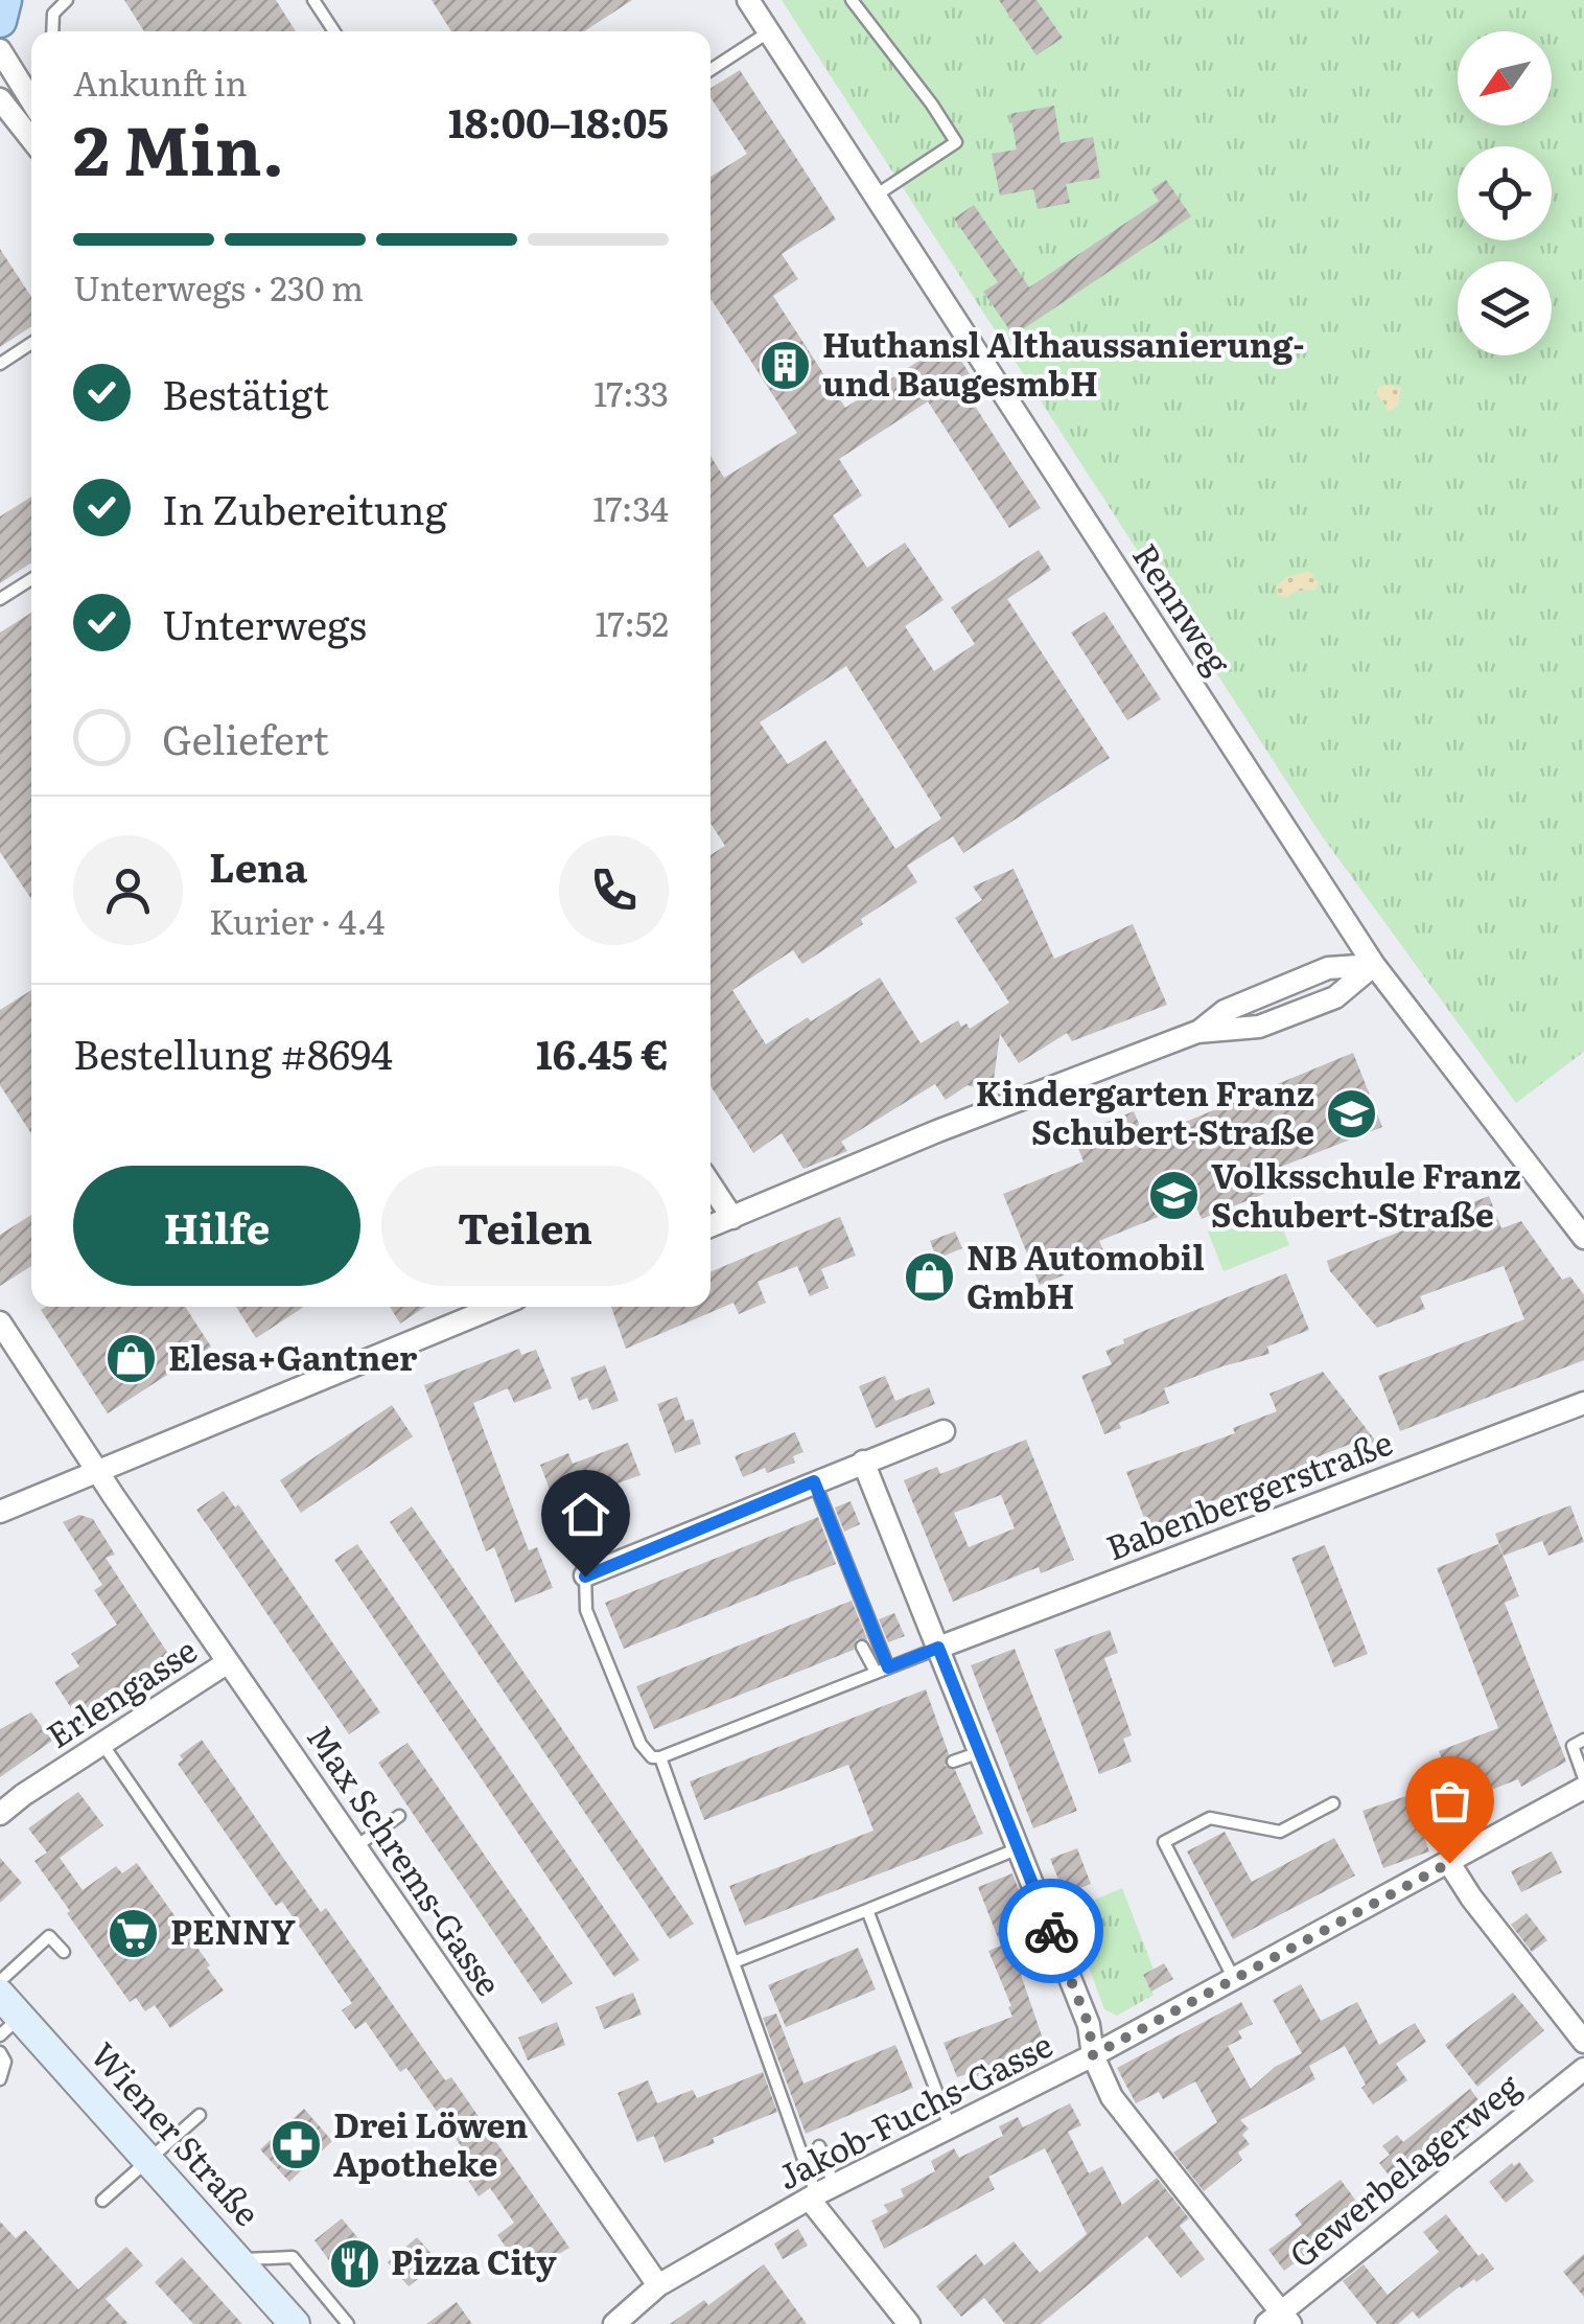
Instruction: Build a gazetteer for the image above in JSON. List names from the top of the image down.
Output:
{
  "streets": {
    "main road": ["Wiener Straße"],
    "street": [
      "Rennweg",
      "Babenbergerstraße",
      "Erlengasse",
      "Max Schrems-Gasse",
      "Jakob-Fuchs-Gasse",
      "Gewerbelagerweg"
    ]
  },
  "crossings": [
    ["Erlengasse", "Max Schrems-Gasse"],
    ["Max Schrems-Gasse", "Jakob-Fuchs-Gasse"]
  ],
  "places": {
    "building": ["Huthansl Althaussanierung- und BaugesmbH"],
    "school or university": ["Kindergarten Franz Schubert-Straße", "Volksschule Franz Schubert-Straße"],
    "shop": ["NB Automobil GmbH", "Elesa+Gantner"],
    "supermarket": ["PENNY"],
    "pharmacy": ["Drei Löwen Apotheke"],
    "restaurant": ["Pizza City"]
  },
  "north": "bottom left",
  "page": {
    "heading": ["2 Min.", "Ankunft in", "18:00–18:05"],
    "panel": [
      "Lena",
      "Kurier · 4.4",
      "Bestellung #8694",
      "16.45 €"
    ],
    "bar": "Unterwegs · 230 m",
    "list": [
      ["Bestätigt", "17:33"],
      ["In Zubereitung", "17:34"],
      ["Unterwegs", "17:52"],
      "Geliefert"
    ],
    "buttons": ["Hilfe", "Teilen"]
  }
}
